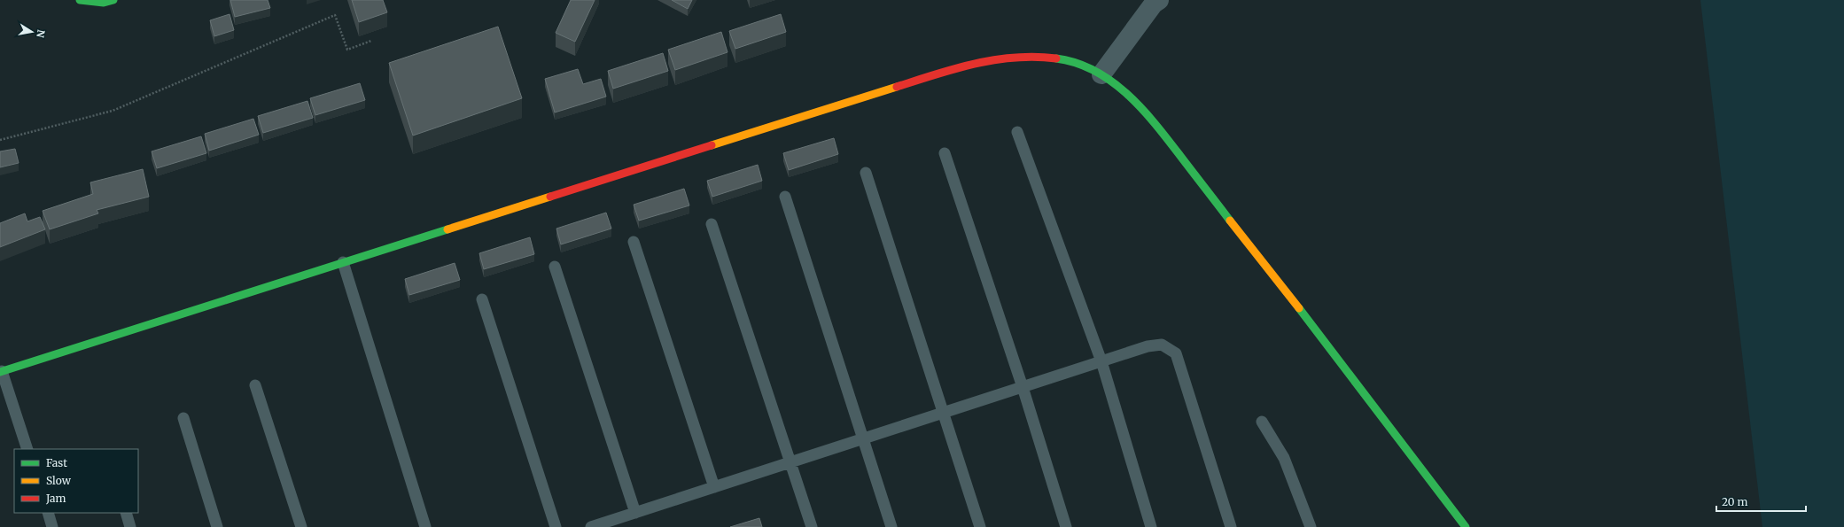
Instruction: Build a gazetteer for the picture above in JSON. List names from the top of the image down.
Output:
{
  "legend": ["Fast", "Slow", "Jam"],
  "scale_bar": "20 m",
  "north": "right"
}
